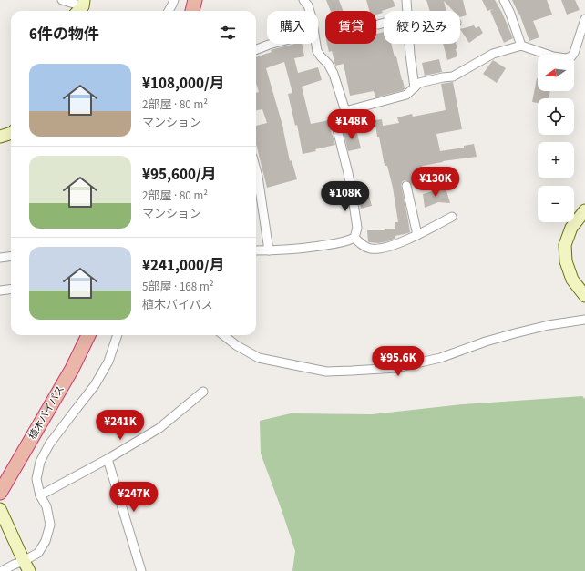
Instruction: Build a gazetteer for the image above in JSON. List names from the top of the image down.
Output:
{
  "streets": {
    "highway": ["植木バイパス"]
  },
  "north": "left",
  "page": {
    "chip": ["購入", "賃貸", "絞り込み"],
    "heading": "6件の物件",
    "map_buttons": ["+", "−"],
    "list": [
      {
        "name": "¥108,000/月",
        "note": "2部屋 · 80 m² · マンション"
      },
      {
        "name": "¥95,600/月",
        "note": "2部屋 · 80 m² · マンション"
      },
      {
        "name": "¥241,000/月",
        "note": "5部屋 · 168 m² · 植木バイパス"
      }
    ],
    "price": [
      "¥148K",
      "¥130K",
      "¥108K",
      "¥95.6K",
      "¥241K",
      "¥247K"
    ]
  }
}
